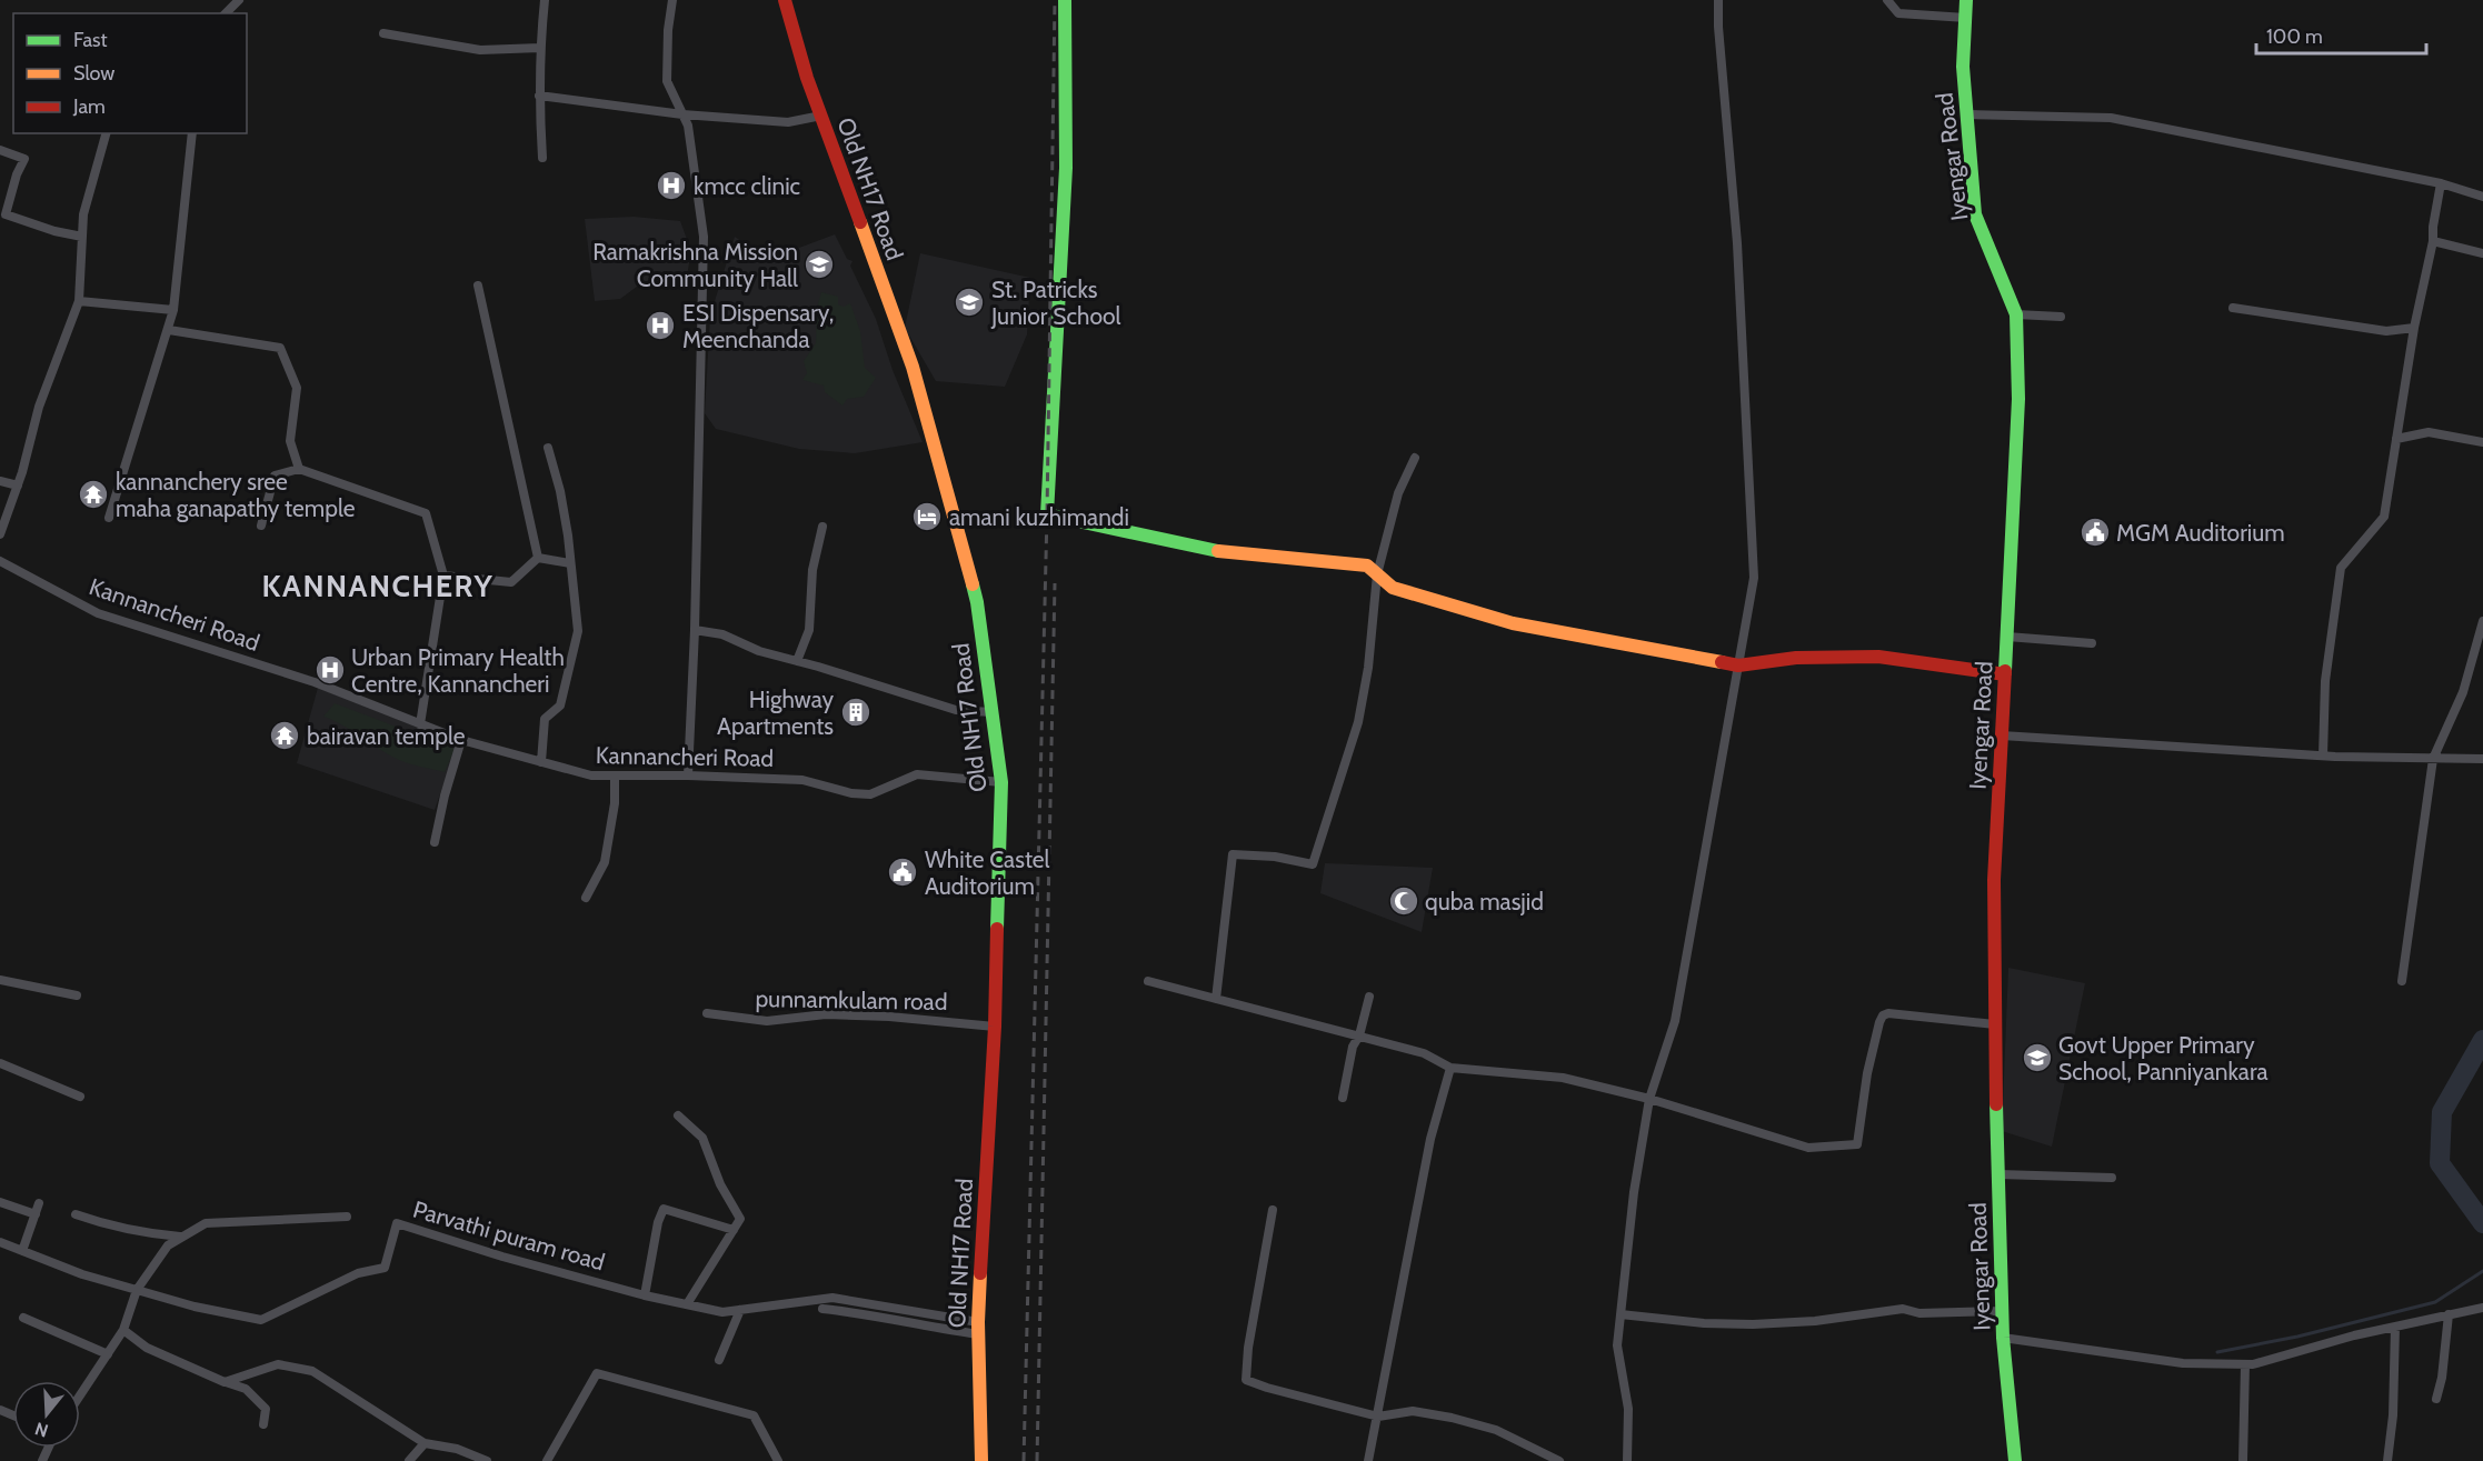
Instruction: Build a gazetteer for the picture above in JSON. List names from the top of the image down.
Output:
{
  "streets": {
    "main road": ["Iyengar Road", "Old NH17 Road"],
    "street": ["Kannancheri Road", "punnamkulam road", "Parvathi puram road"]
  },
  "crossings": [
    ["Old NH17 Road", "Kannancheri Road"],
    ["Old NH17 Road", "punnamkulam road"],
    ["Old NH17 Road", "Parvathi puram road"]
  ],
  "districts": ["KANNANCHERY"],
  "places": {
    "hospital": ["kmcc clinic", "ESI Dispensary, Meenchanda", "Urban Primary Health Centre, Kannancheri"],
    "school or university": ["Ramakrishna Mission Community Hall", "St. Patricks Junior School", "Govt Upper Primary School, Panniyankara"],
    "temple": ["kannanchery sree maha ganapathy temple", "bairavan temple"],
    "hotel": ["amani kuzhimandi"],
    "public building": ["MGM Auditorium", "White Castel Auditorium"],
    "building": ["Highway Apartments"],
    "mosque": ["quba masjid"]
  },
  "legend": ["Fast", "Slow", "Jam"],
  "scale_bar": "100 m",
  "north": "bottom"
}
